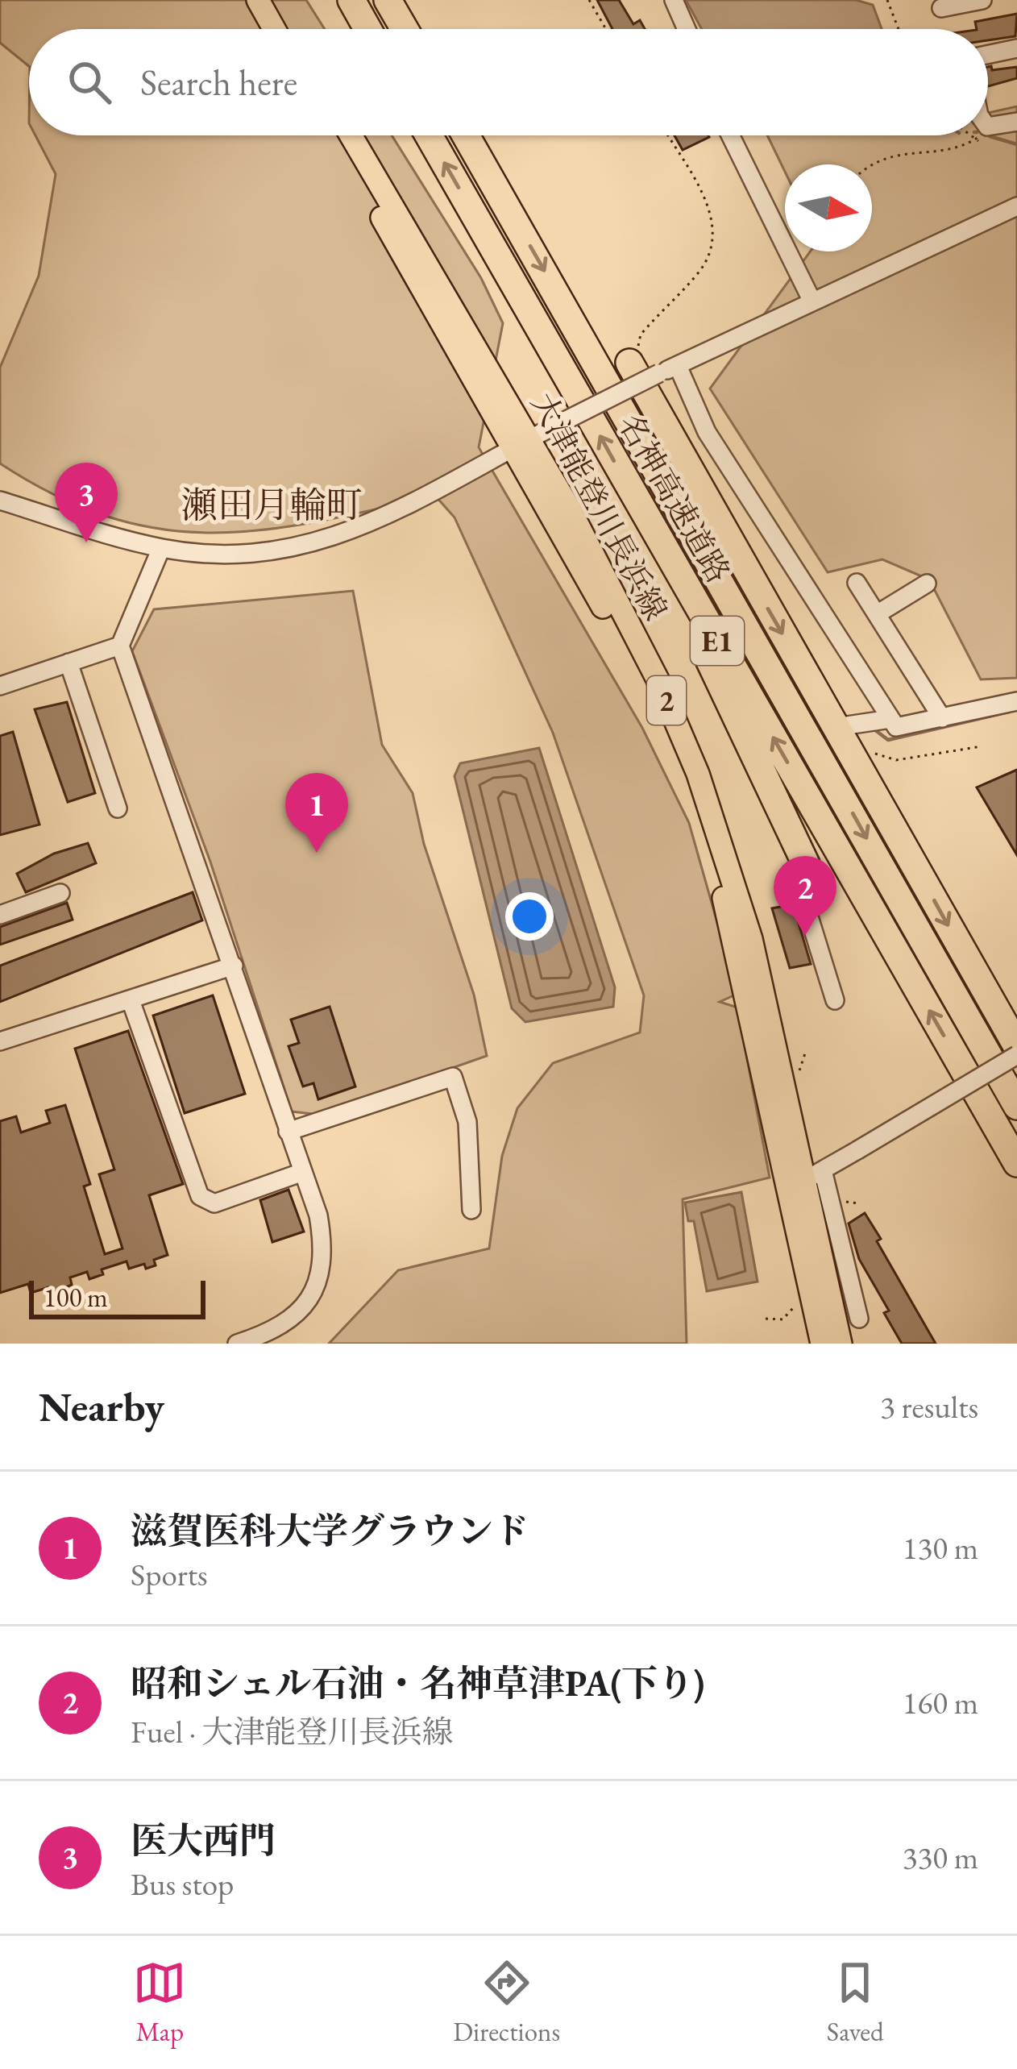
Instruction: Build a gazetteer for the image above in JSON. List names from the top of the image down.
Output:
{
  "streets": {
    "highway": ["名神高速道路", "E1"],
    "main road": ["大津能登川長浜線", "2"]
  },
  "districts": ["瀬田月輪町"],
  "scale_bar": "100 m",
  "north": "right",
  "page": {
    "search": "Search here",
    "pins": ["3", "1", "2"],
    "scale": "100 m",
    "heading": ["Nearby", "3 results"],
    "list": [
      {
        "mark": "1",
        "name": "滋賀医科大学グラウンド",
        "note": "Sports",
        "value": "130 m"
      },
      {
        "mark": "2",
        "name": "昭和シェル石油・名神草津PA(下り)",
        "note": "Fuel · 大津能登川長浜線",
        "value": "160 m"
      },
      {
        "mark": "3",
        "name": "医大西門",
        "note": "Bus stop",
        "value": "330 m"
      }
    ],
    "nav": ["Map", "Directions", "Saved"]
  }
}
